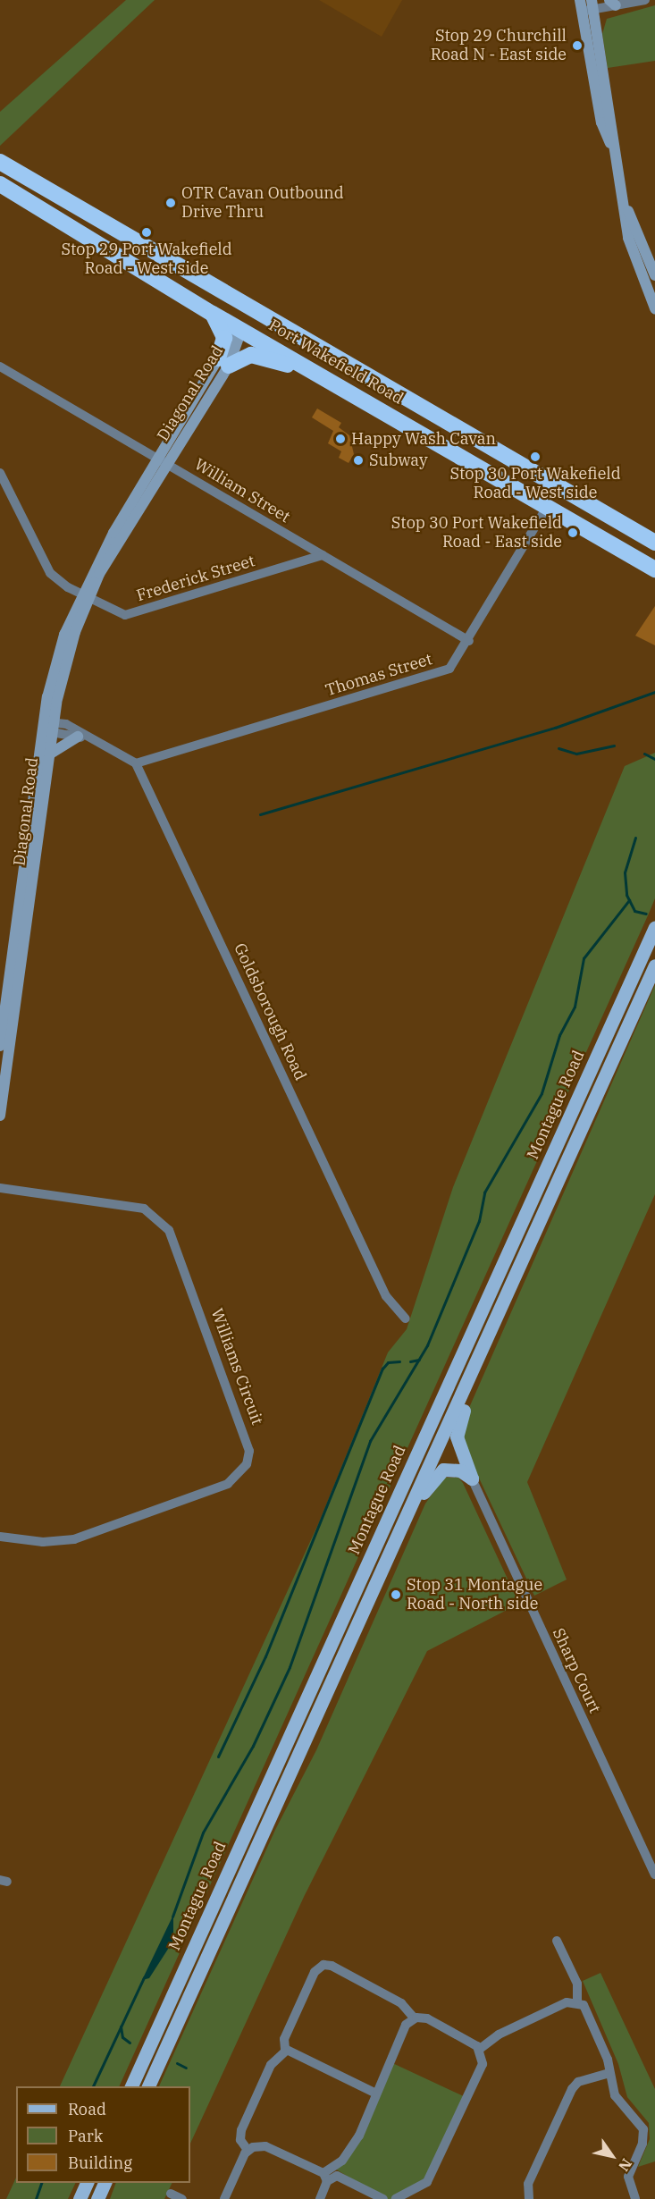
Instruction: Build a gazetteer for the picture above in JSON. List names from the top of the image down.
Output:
{
  "streets": {
    "highway": ["Port Wakefield Road"],
    "main road": ["Montague Road"],
    "street": [
      "Diagonal Road",
      "William Street",
      "Frederick Street",
      "Thomas Street",
      "Goldsborough Road",
      "Williams Circuit",
      "Sharp Court"
    ]
  },
  "crossings": [
    ["Port Wakefield Road", "Diagonal Road"],
    ["Port Wakefield Road", "Thomas Street"],
    ["Diagonal Road", "William Street"],
    ["Diagonal Road", "Frederick Street"],
    ["William Street", "Frederick Street"],
    ["William Street", "Thomas Street"],
    ["Thomas Street", "Goldsborough Road"]
  ],
  "places": [
    "Stop 29 Churchill Road N - East side",
    "OTR Cavan Outbound Drive Thru",
    "Stop 29 Port Wakefield Road - West side",
    "Happy Wash Cavan",
    "Stop 30 Port Wakefield Road - West side",
    "Subway",
    "Stop 30 Port Wakefield Road - East side",
    "Stop 31 Montague Road - North side"
  ],
  "legend": ["Road", "Park", "Building"],
  "north": "bottom right"
}
